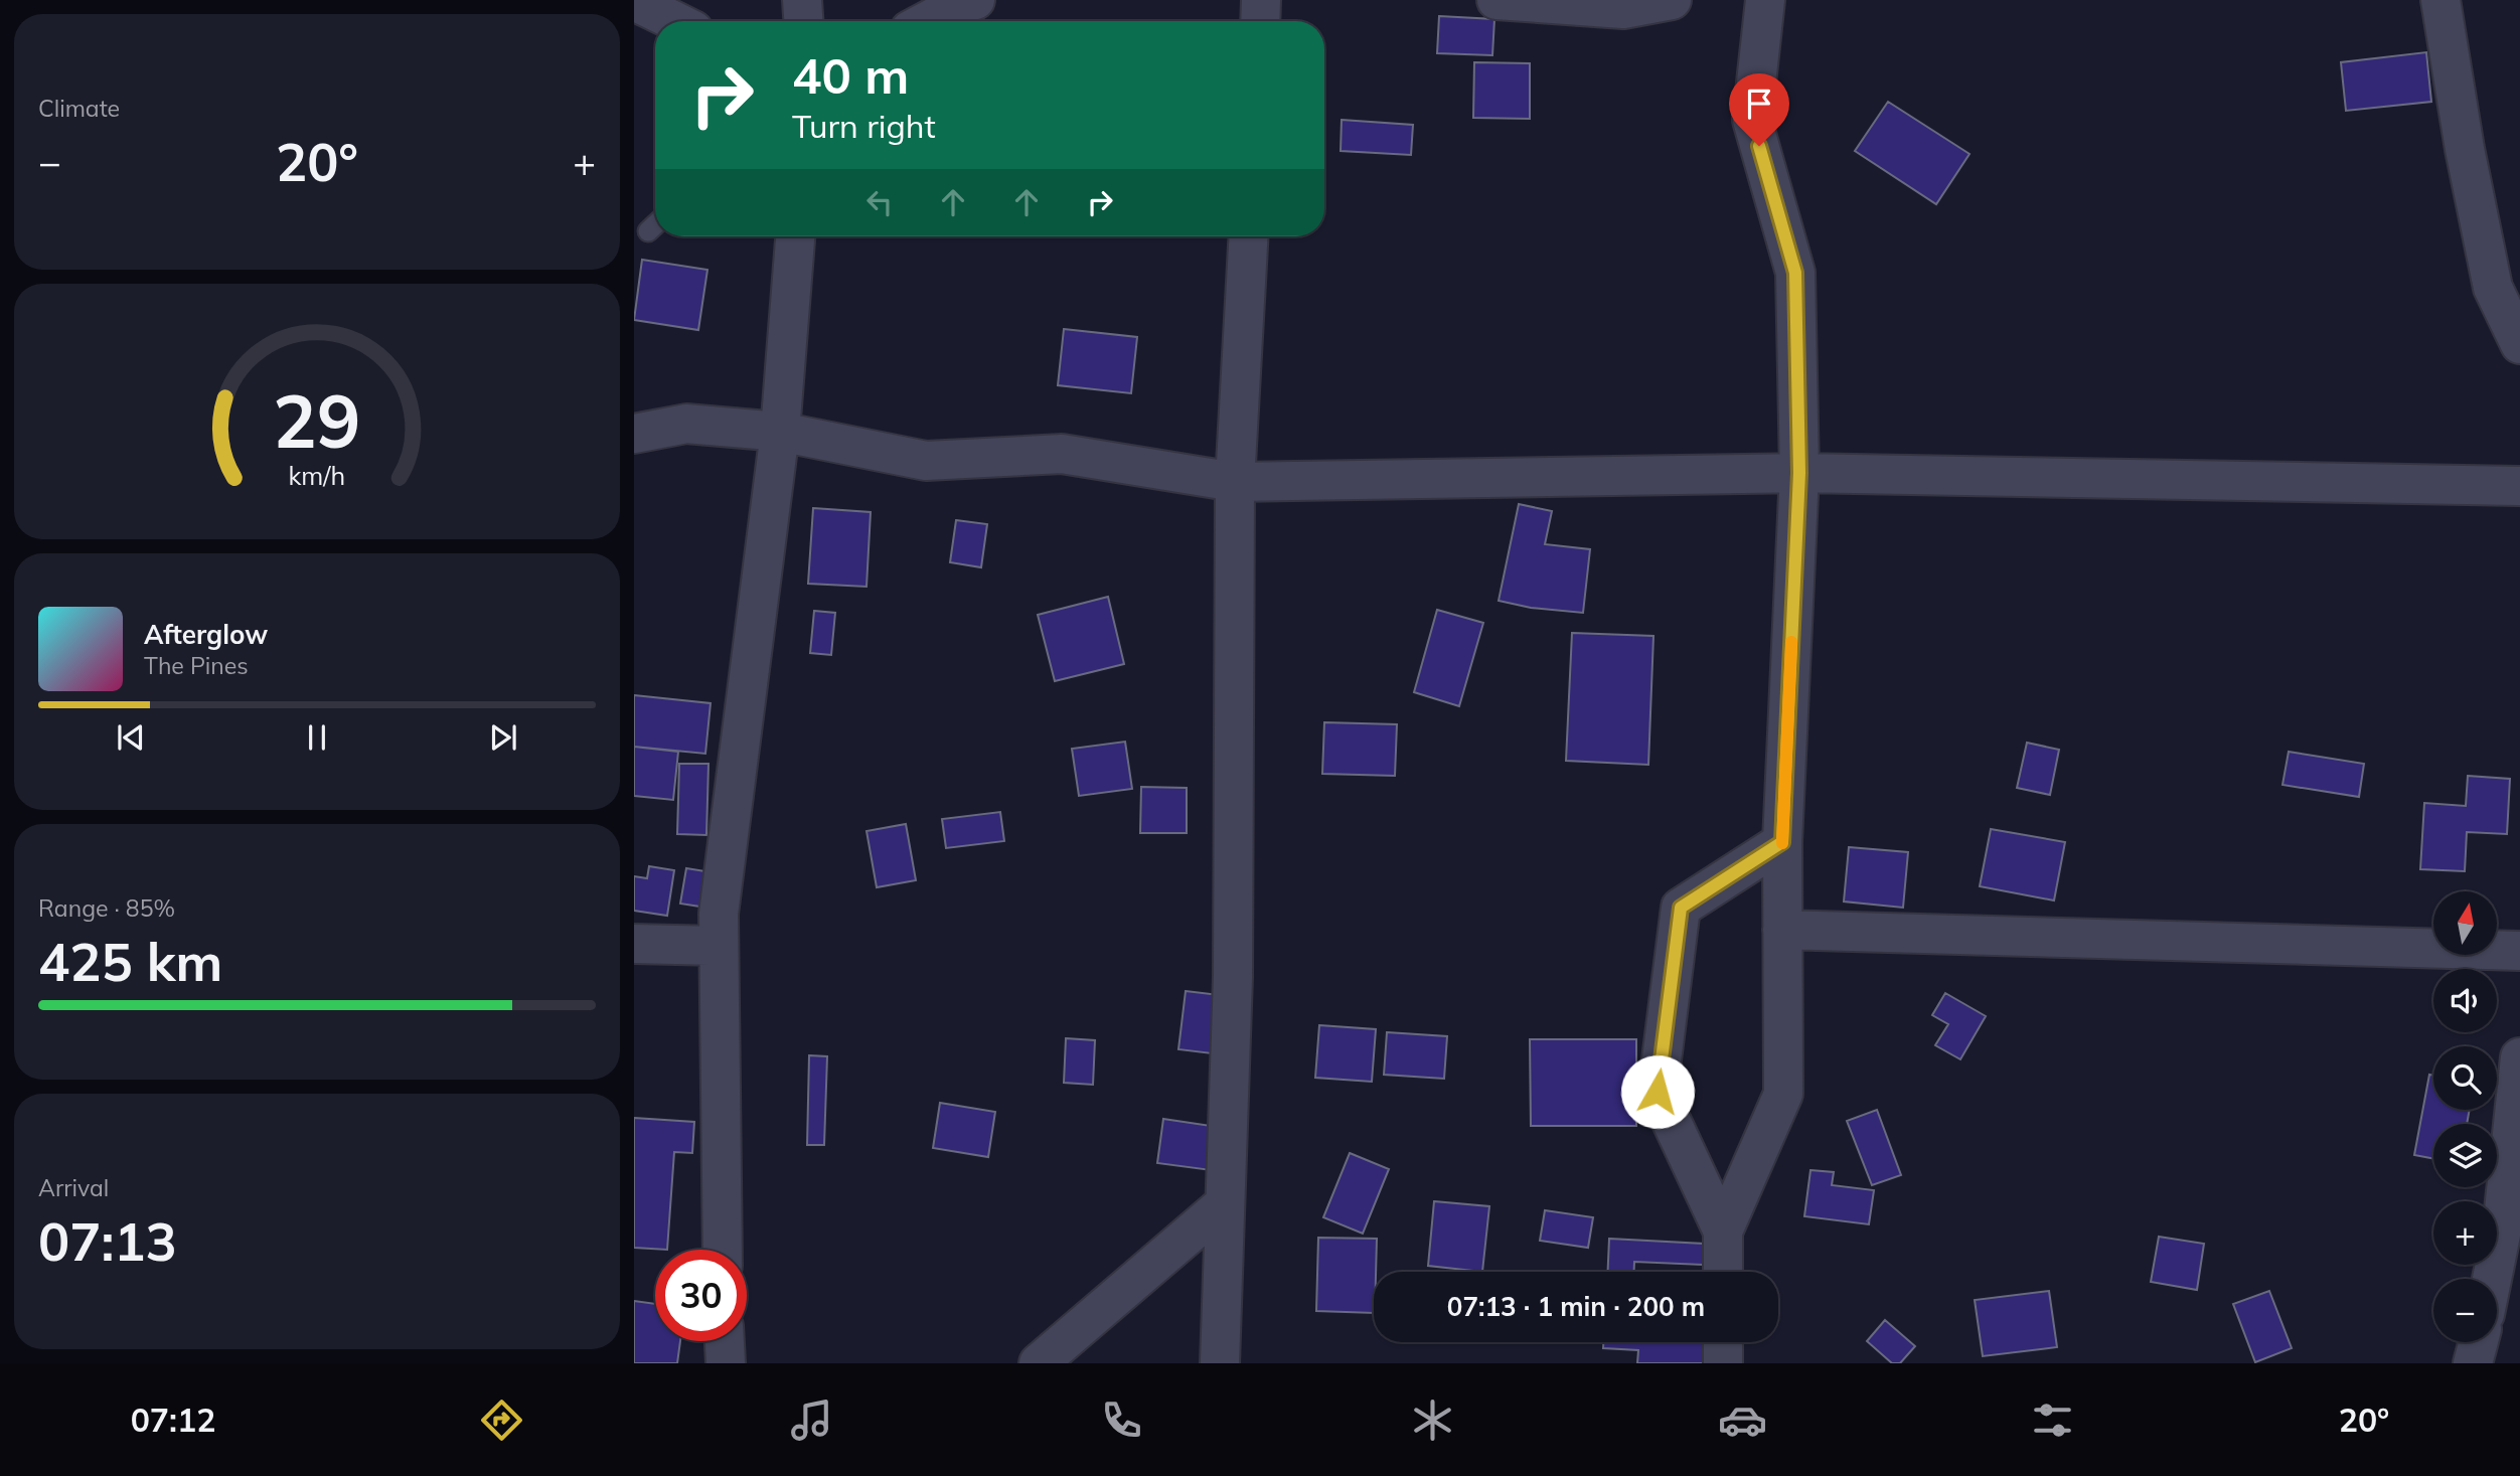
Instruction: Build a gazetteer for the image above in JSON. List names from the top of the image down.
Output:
{
  "north": "top",
  "page": {
    "tile": [
      "Climate",
      ["Range · 85%", "425 km"],
      ["Arrival", "07:13"]
    ],
    "turn": ["40 m", "Turn right"],
    "heat": ["−", "20°", "+"],
    "song": ["Afterglow", "The Pines"],
    "map_buttons": ["+", "−"],
    "limit": "30",
    "trip": "07:13 · 1 min · 200 m",
    "tabs": ["07:12", "20°"],
    "gauge": ["29", "km/h"]
  }
}
